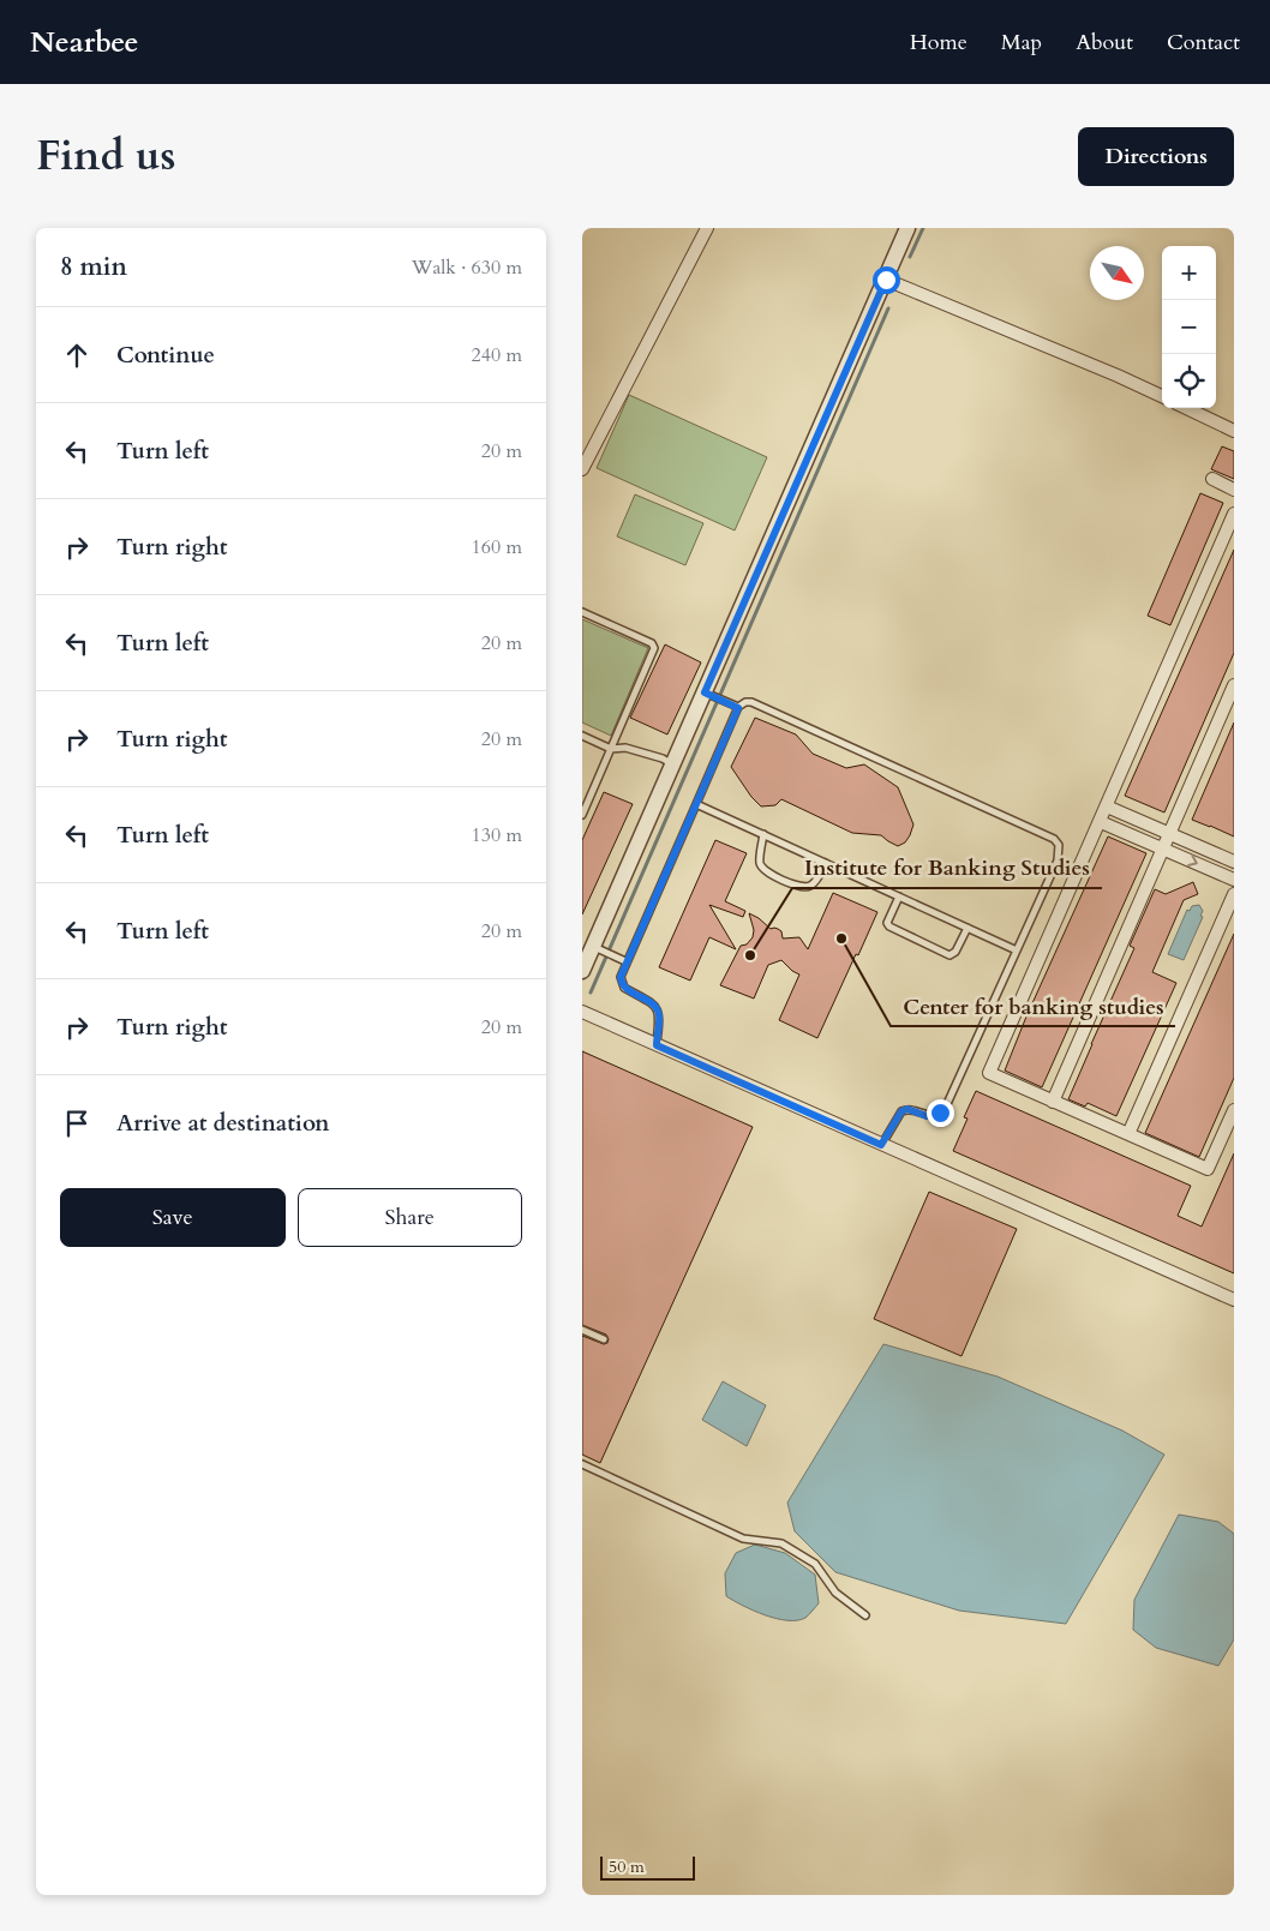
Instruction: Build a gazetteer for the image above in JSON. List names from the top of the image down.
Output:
{
  "places": ["Center for banking studies", "Institute for Banking Studies"],
  "scale_bar": "50 m",
  "north": "bottom right",
  "page": {
    "header": "Nearbee",
    "nav": [
      "Home",
      "Map",
      "About",
      "Contact"
    ],
    "title": "Find us",
    "buttons": [
      "Directions",
      ["Save", "Share"]
    ],
    "heading": ["8 min", "Walk · 630 m"],
    "map_buttons": ["+", "−"],
    "list": [
      ["Continue", "240 m"],
      ["Turn left", "20 m"],
      ["Turn right", "160 m"],
      ["Turn left", "20 m"],
      ["Turn right", "20 m"],
      ["Turn left", "130 m"],
      ["Turn left", "20 m"],
      ["Turn right", "20 m"],
      "Arrive at destination"
    ],
    "scale": "50 m"
  }
}
